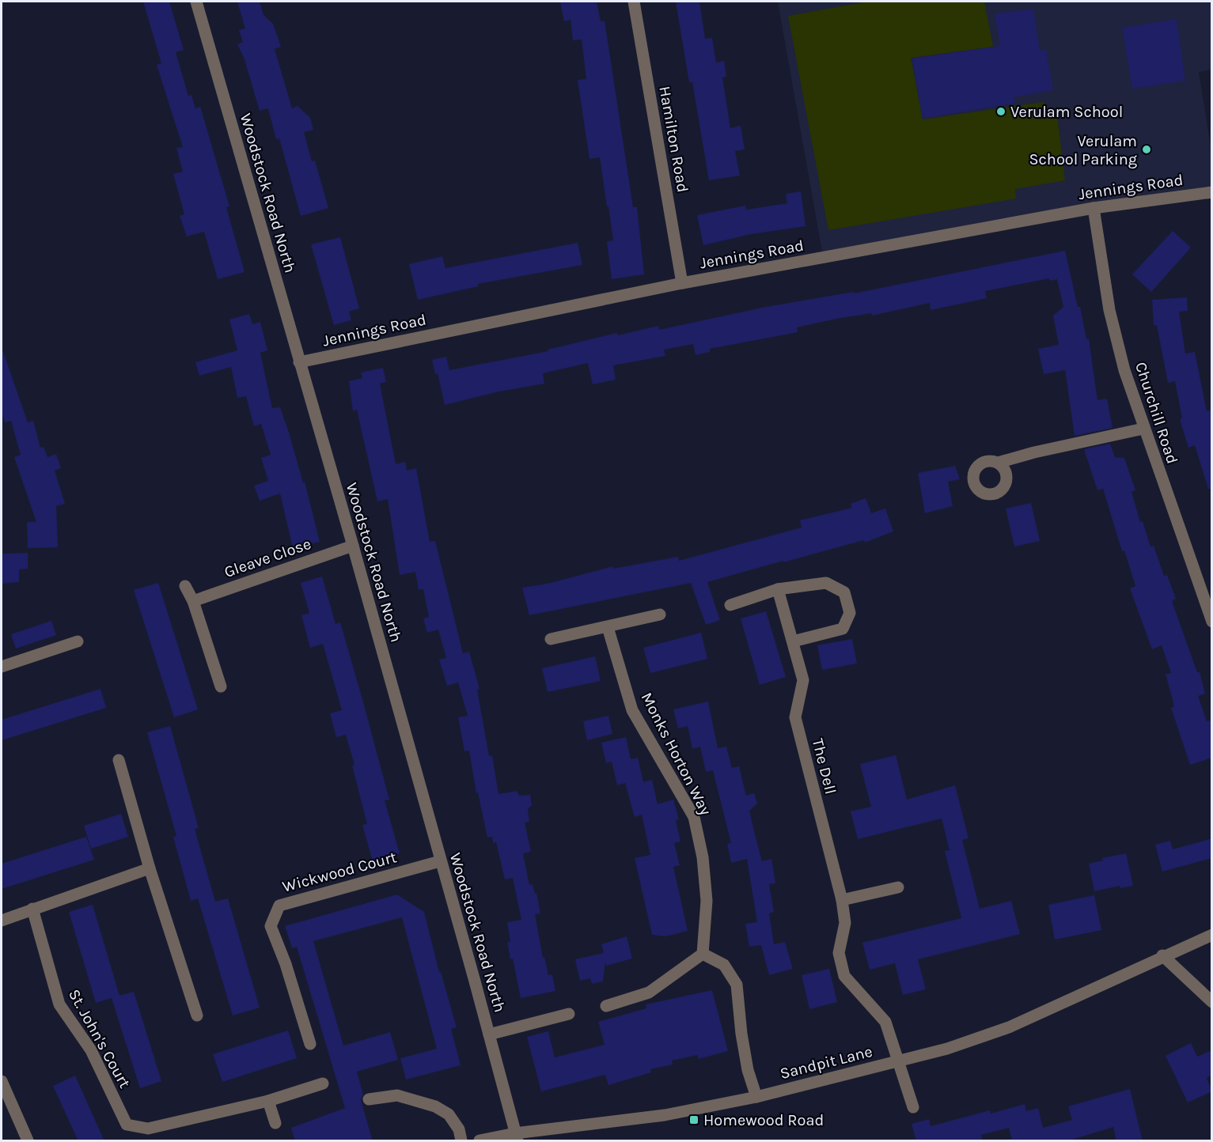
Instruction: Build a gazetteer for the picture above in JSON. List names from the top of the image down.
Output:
{
  "streets": {
    "street": [
      "Hamilton Road",
      "Jennings Road",
      "Woodstock Road North",
      "Churchill Road",
      "Gleave Close",
      "Monks Horton Way",
      "The Dell",
      "Wickwood Court",
      "St. John's Court",
      "Sandpit Lane"
    ]
  },
  "crossings": [
    ["Hamilton Road", "Jennings Road"],
    ["Jennings Road", "Woodstock Road North"],
    ["Jennings Road", "Churchill Road"],
    ["Woodstock Road North", "Gleave Close"],
    ["Woodstock Road North", "Wickwood Court"],
    ["Woodstock Road North", "Sandpit Lane"],
    ["The Dell", "Sandpit Lane"]
  ],
  "places": {
    "other": ["Verulam School", "Verulam School Parking"],
    "transit": ["Homewood Road"]
  }
}
